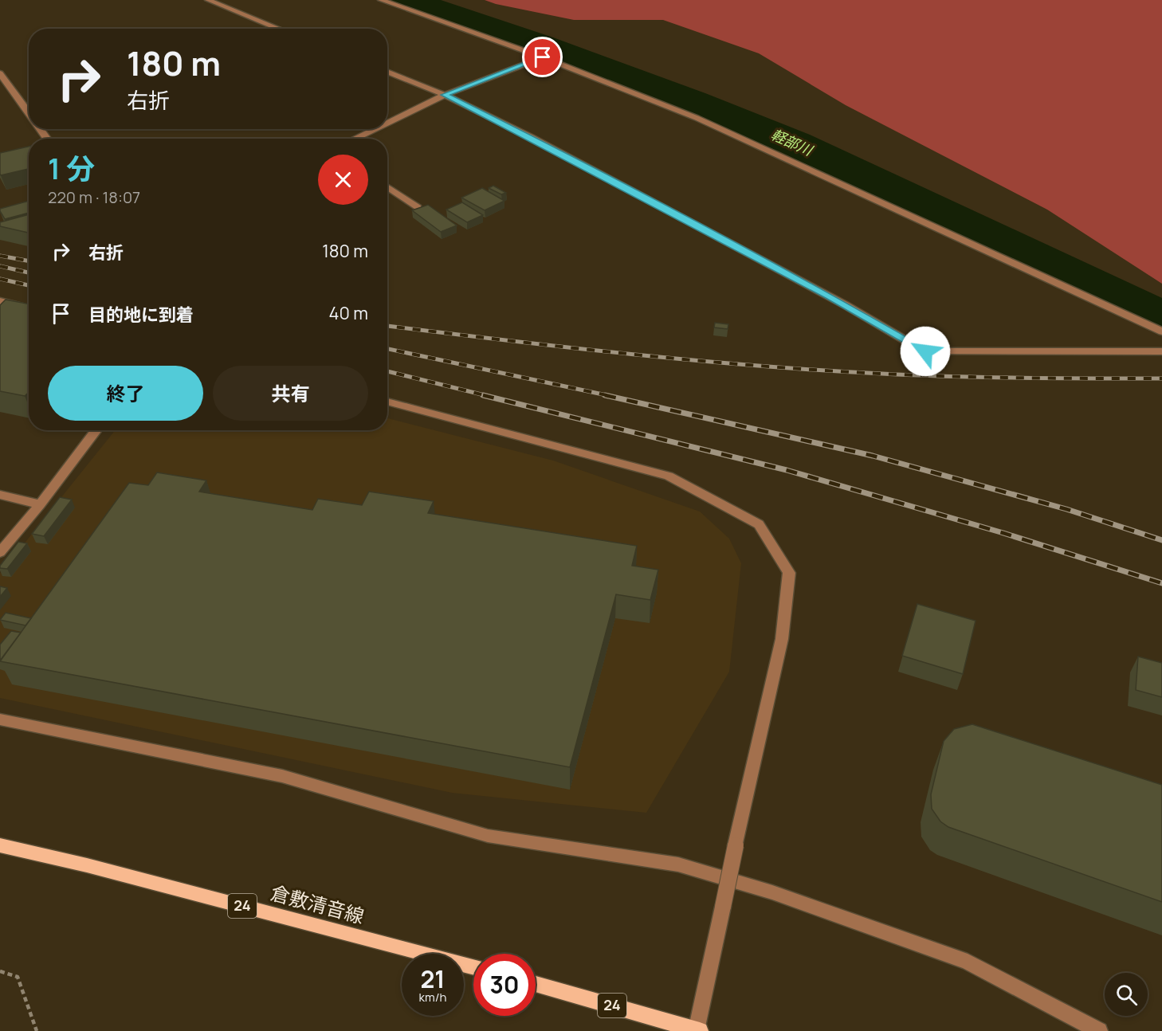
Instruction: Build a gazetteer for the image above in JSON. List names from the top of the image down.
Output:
{
  "streets": {
    "main road": ["倉敷清音線", "24"]
  },
  "water": ["軽部川"],
  "page": {
    "turn": ["180 m", "右折"],
    "heading": ["1 分", "220 m · 18:07"],
    "list": [
      {
        "name": "右折",
        "value": "180 m"
      },
      {
        "name": "目的地に到着",
        "value": "40 m"
      }
    ],
    "buttons": ["終了", "共有"],
    "speed": "21 km/h",
    "limit": "30"
  }
}
